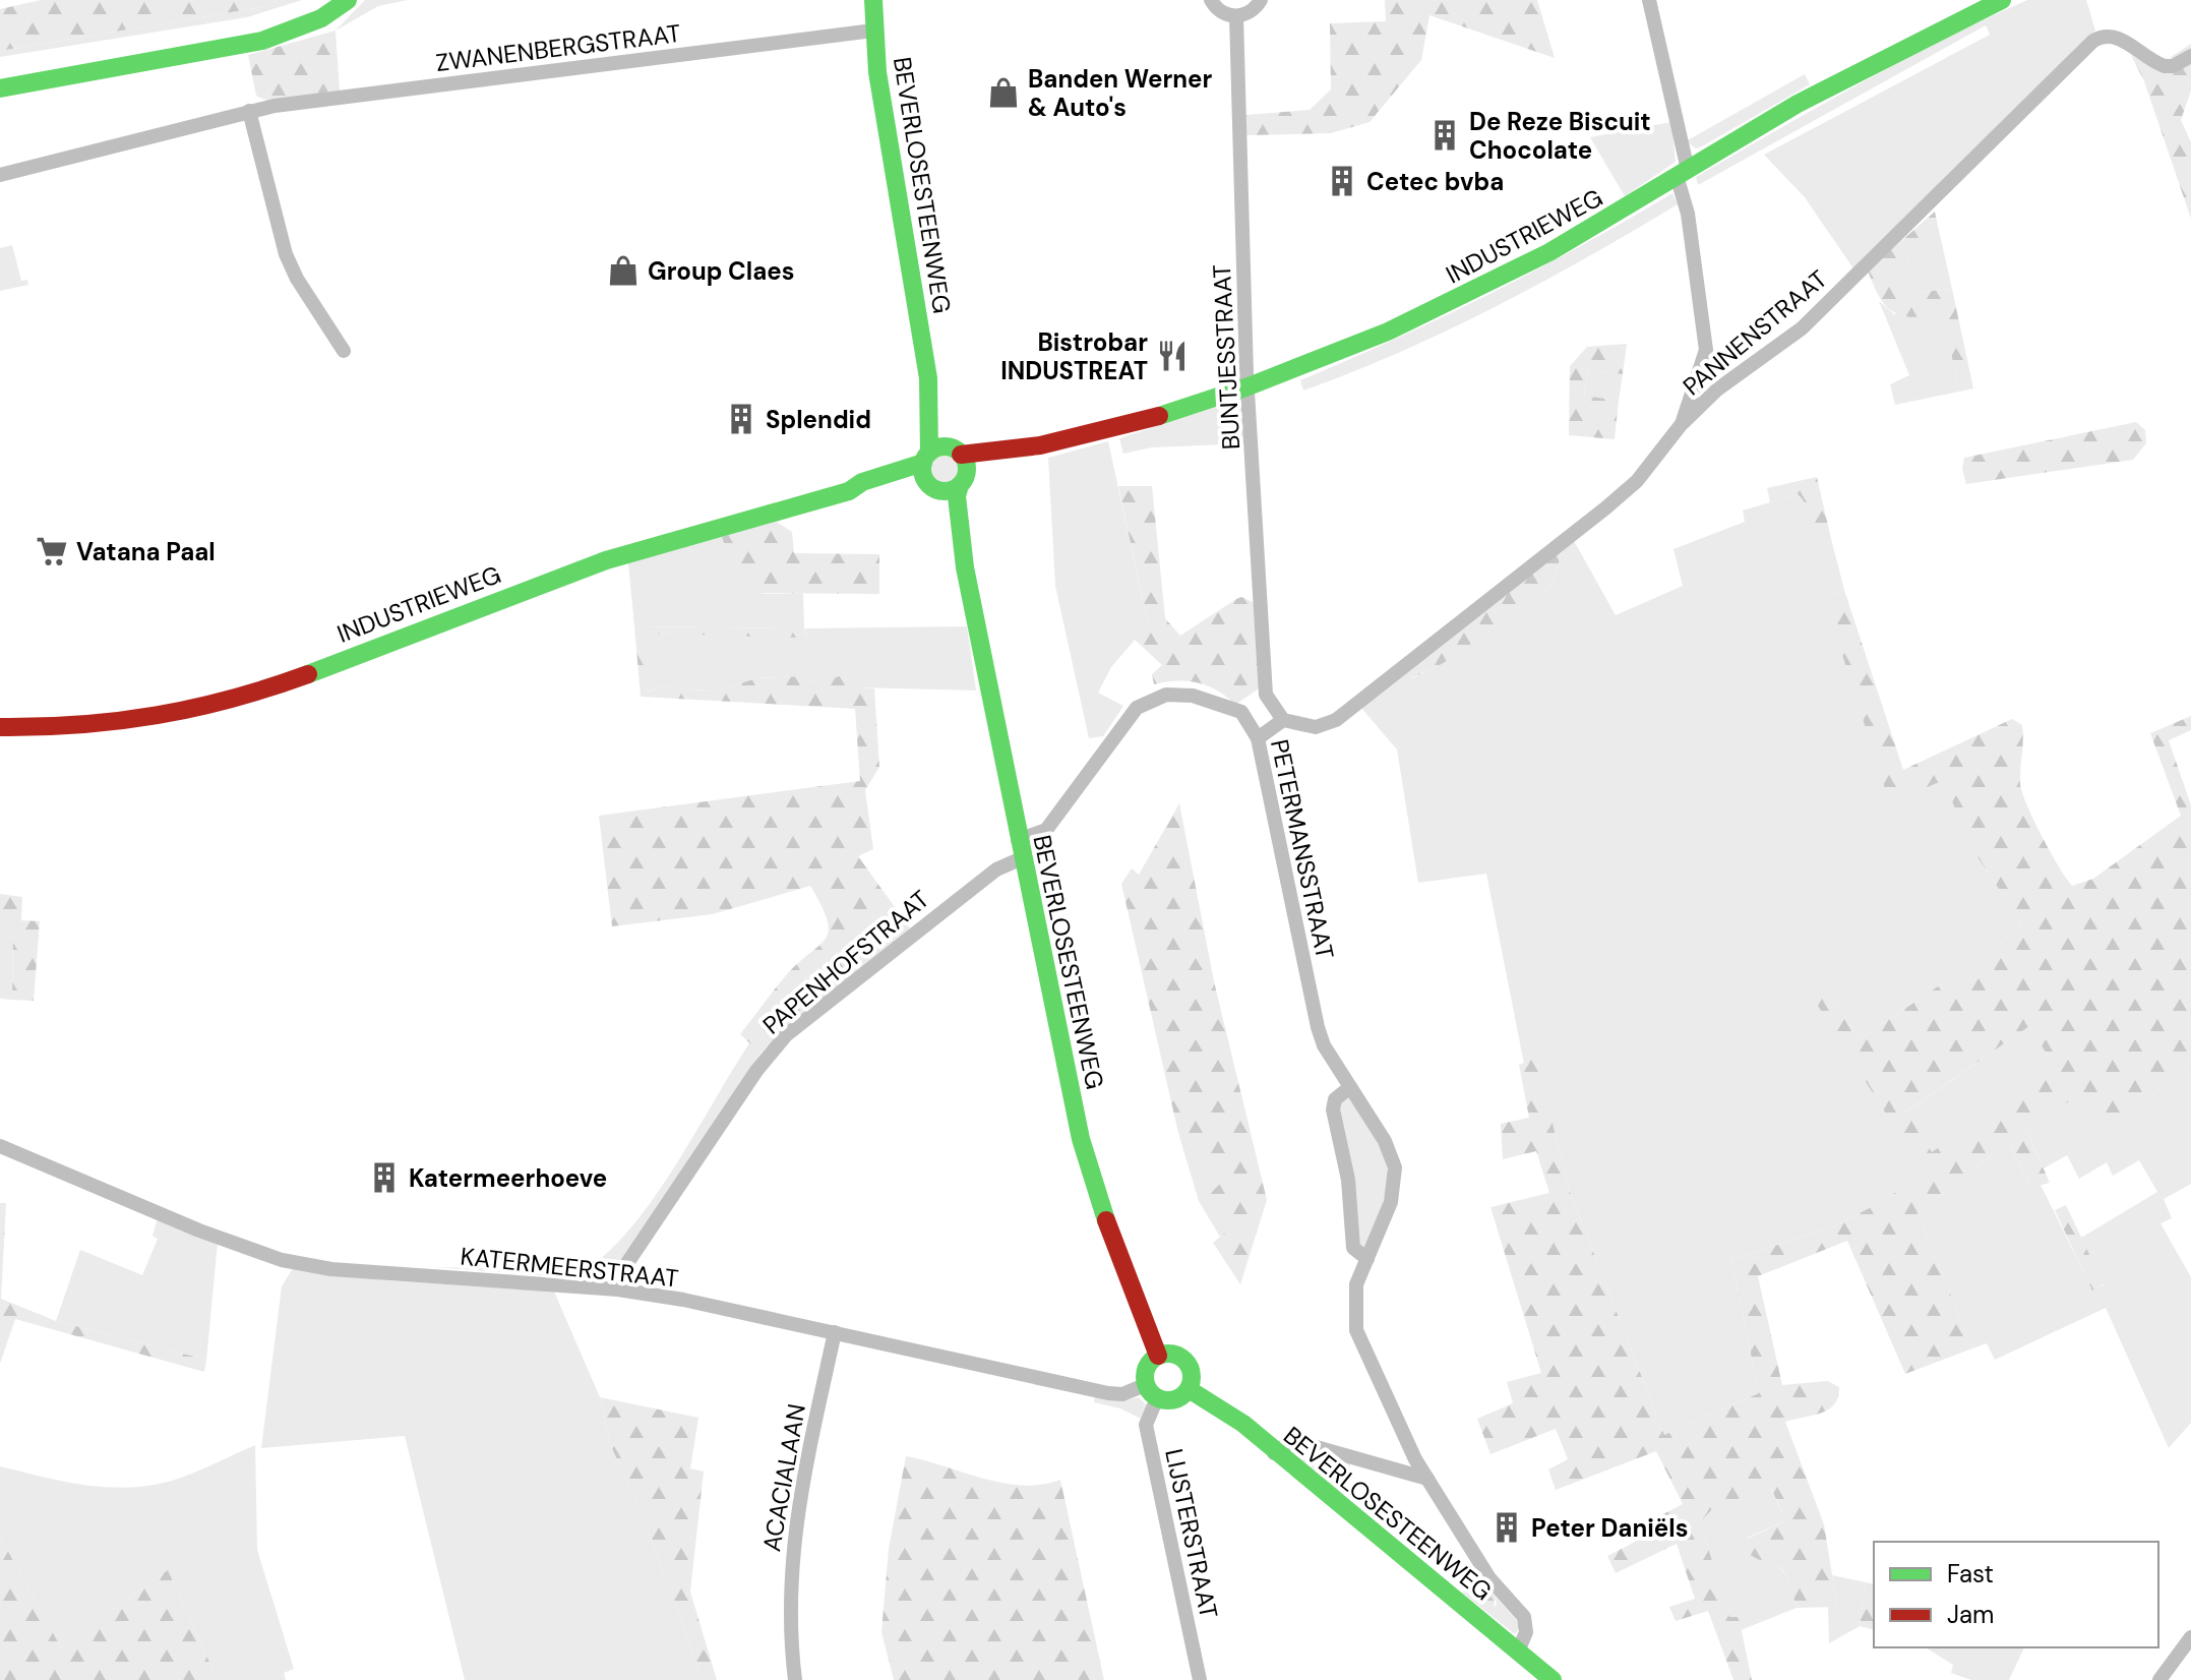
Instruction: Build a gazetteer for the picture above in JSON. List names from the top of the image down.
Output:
{
  "streets": {
    "main road": ["BEVERLOSESTEENWEG", "INDUSTRIEWEG"],
    "street": [
      "ZWANENBERGSTRAAT",
      "PANNENSTRAAT",
      "BUNTJESSTRAAT",
      "PETERMANSSTRAAT",
      "PAPENHOFSTRAAT",
      "KATERMEERSTRAAT",
      "ACACIALAAN",
      "LIJSTERSTRAAT"
    ]
  },
  "crossings": [
    ["ZWANENBERGSTRAAT", "BEVERLOSESTEENWEG"],
    ["BEVERLOSESTEENWEG", "INDUSTRIEWEG"],
    ["BEVERLOSESTEENWEG", "PETERMANSSTRAAT"],
    ["BEVERLOSESTEENWEG", "PAPENHOFSTRAAT"],
    ["BEVERLOSESTEENWEG", "KATERMEERSTRAAT"],
    ["BEVERLOSESTEENWEG", "LIJSTERSTRAAT"],
    ["INDUSTRIEWEG", "BUNTJESSTRAAT"],
    ["PAPENHOFSTRAAT", "KATERMEERSTRAAT"],
    ["KATERMEERSTRAAT", "ACACIALAAN"],
    ["KATERMEERSTRAAT", "LIJSTERSTRAAT"]
  ],
  "places": {
    "shop": ["Banden Werner & Auto's", "Group Claes"],
    "building": [
      "De Reze Biscuit Chocolate",
      "Cetec bvba",
      "Splendid",
      "Katermeerhoeve",
      "Peter Daniëls"
    ],
    "restaurant": ["Bistrobar INDUSTREAT"],
    "supermarket": ["Vatana Paal"]
  },
  "legend": ["Fast", "Jam"]
}
